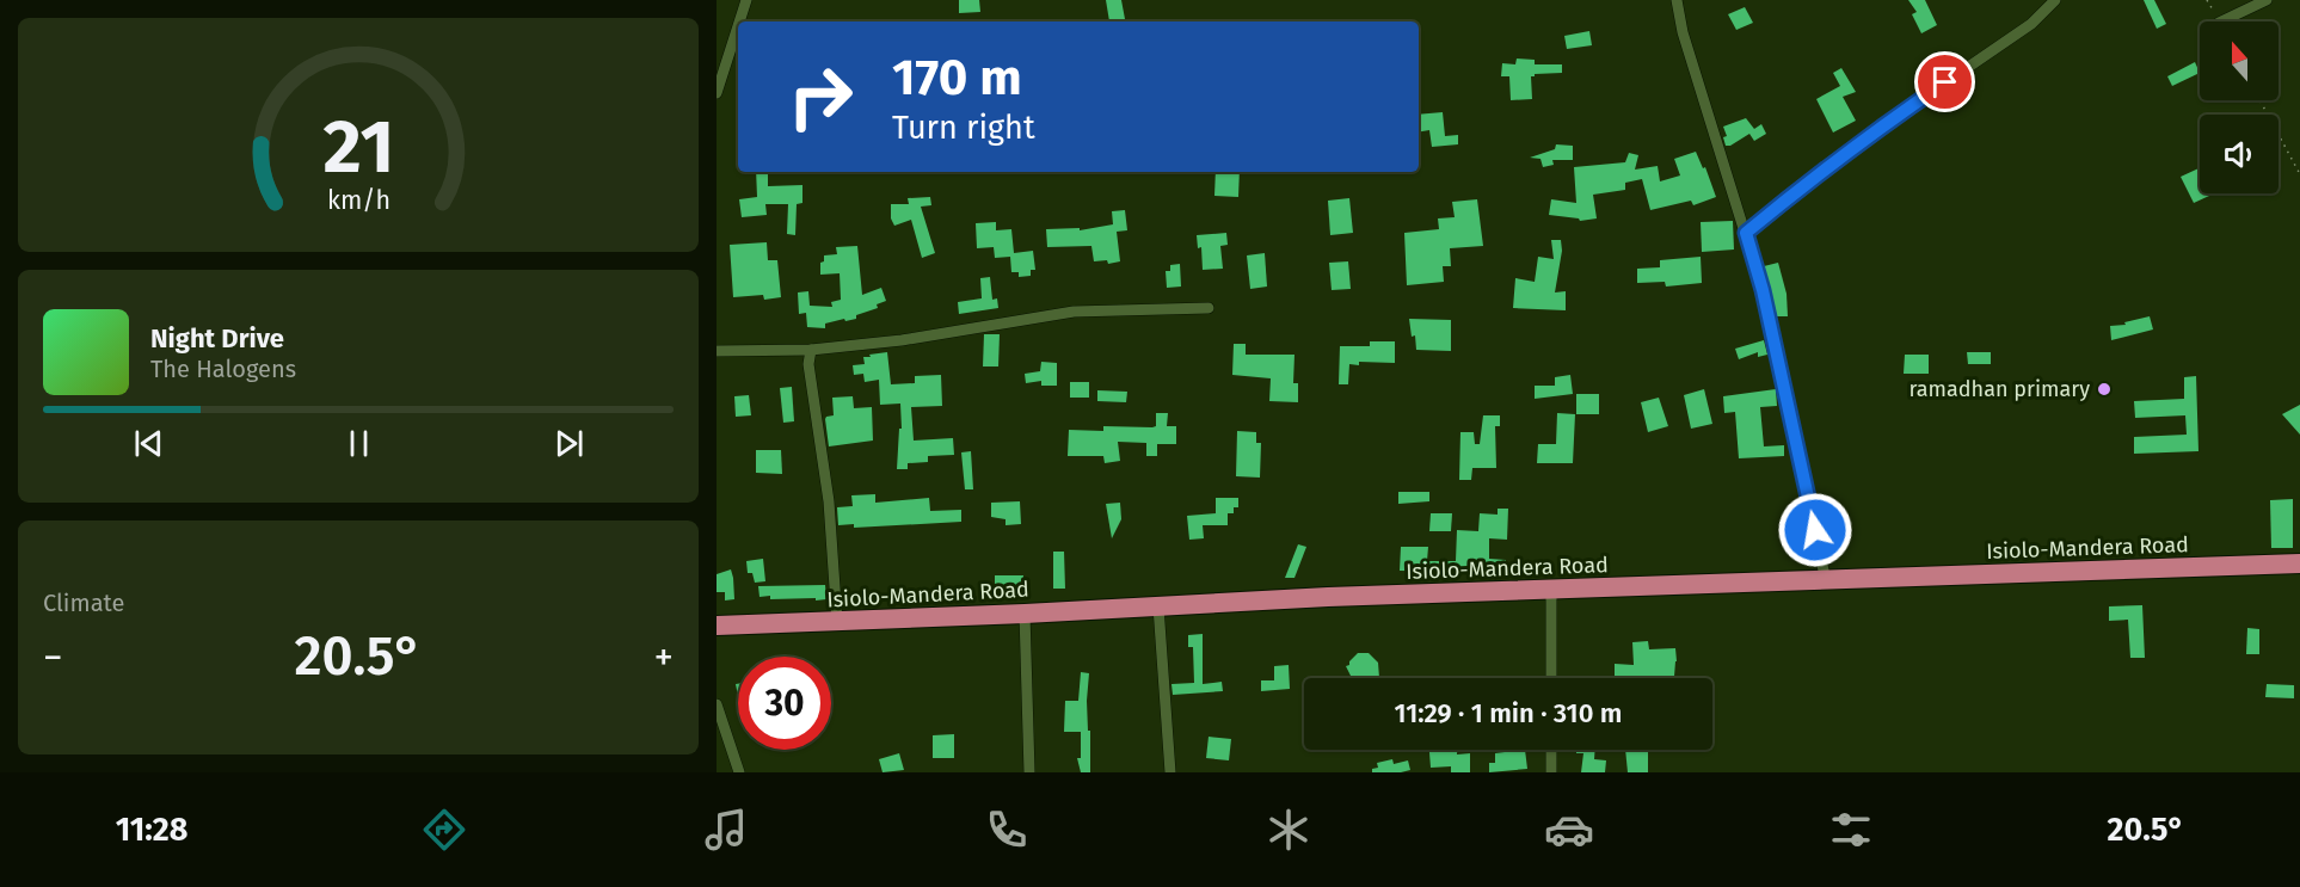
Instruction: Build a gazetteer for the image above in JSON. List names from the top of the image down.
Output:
{
  "streets": {
    "highway": ["Isiolo-Mandera Road"]
  },
  "places": ["ramadhan primary"],
  "north": "top",
  "page": {
    "turn": ["170 m", "Turn right"],
    "song": ["Night Drive", "The Halogens"],
    "tile": "Climate",
    "heat": ["−", "20.5°", "+"],
    "limit": "30",
    "trip": "11:29 · 1 min · 310 m",
    "tabs": ["11:28", "20.5°"],
    "gauge": ["21", "km/h"]
  }
}
